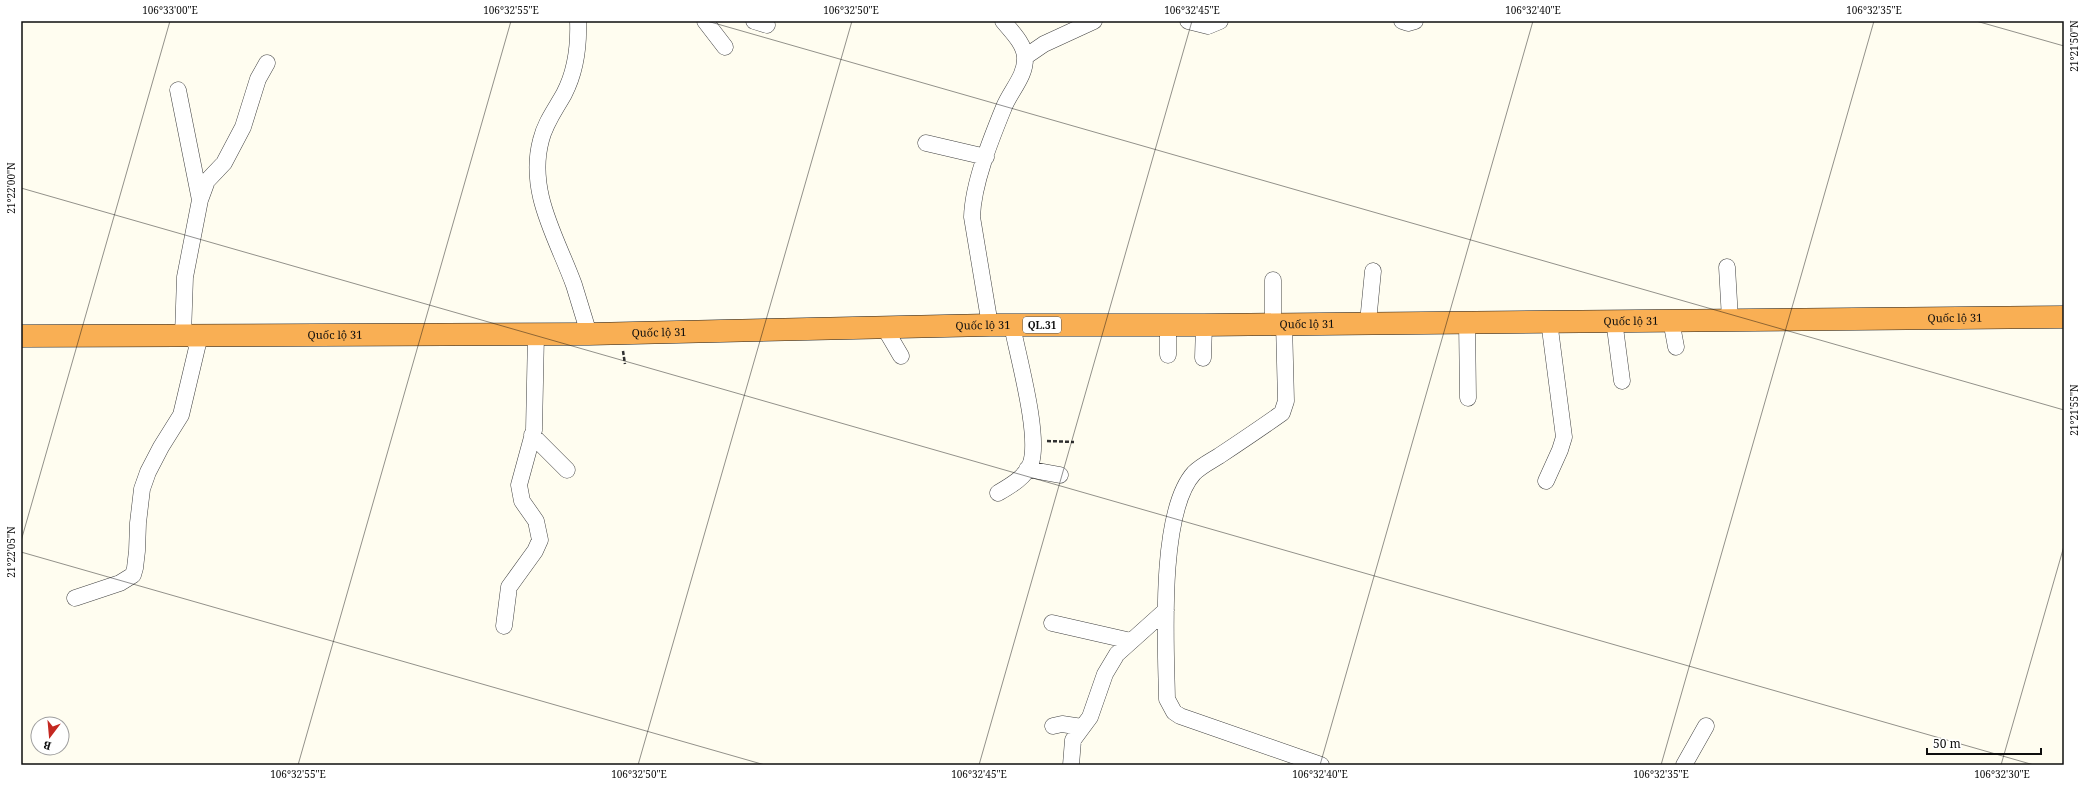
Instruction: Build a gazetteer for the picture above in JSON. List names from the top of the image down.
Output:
{
  "streets": {
    "highway": ["Quốc lộ 31", "QL.31"]
  },
  "scale_bar": "50 m",
  "north": "bottom",
  "coordinates": [
    "106°33'00\"E",
    "106°32'55\"E",
    "106°32'50\"E",
    "106°32'45\"E",
    "106°32'40\"E",
    "106°32'35\"E",
    "21°21'50\"N",
    "21°22'00\"N",
    "21°21'55\"N",
    "21°22'05\"N",
    "106°32'30\"E"
  ]
}
